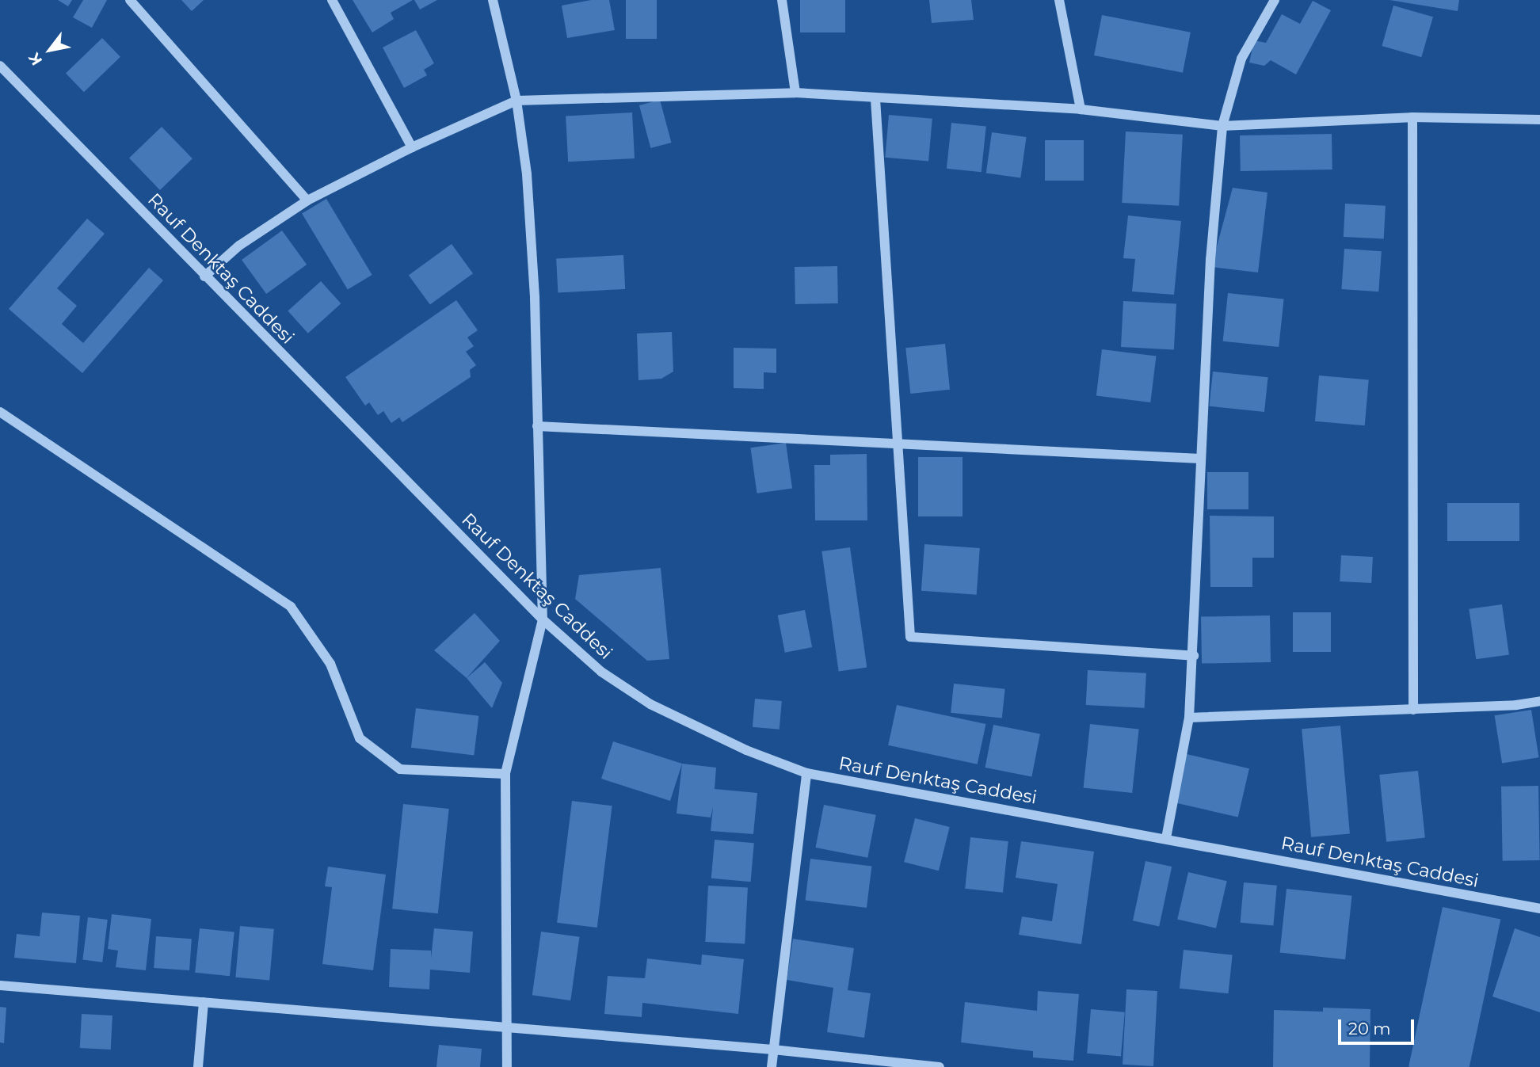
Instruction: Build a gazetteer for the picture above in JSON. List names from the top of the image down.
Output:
{
  "streets": {
    "street": ["Rauf Denktaş Caddesi"]
  },
  "scale_bar": "20 m",
  "north": "bottom left"
}
